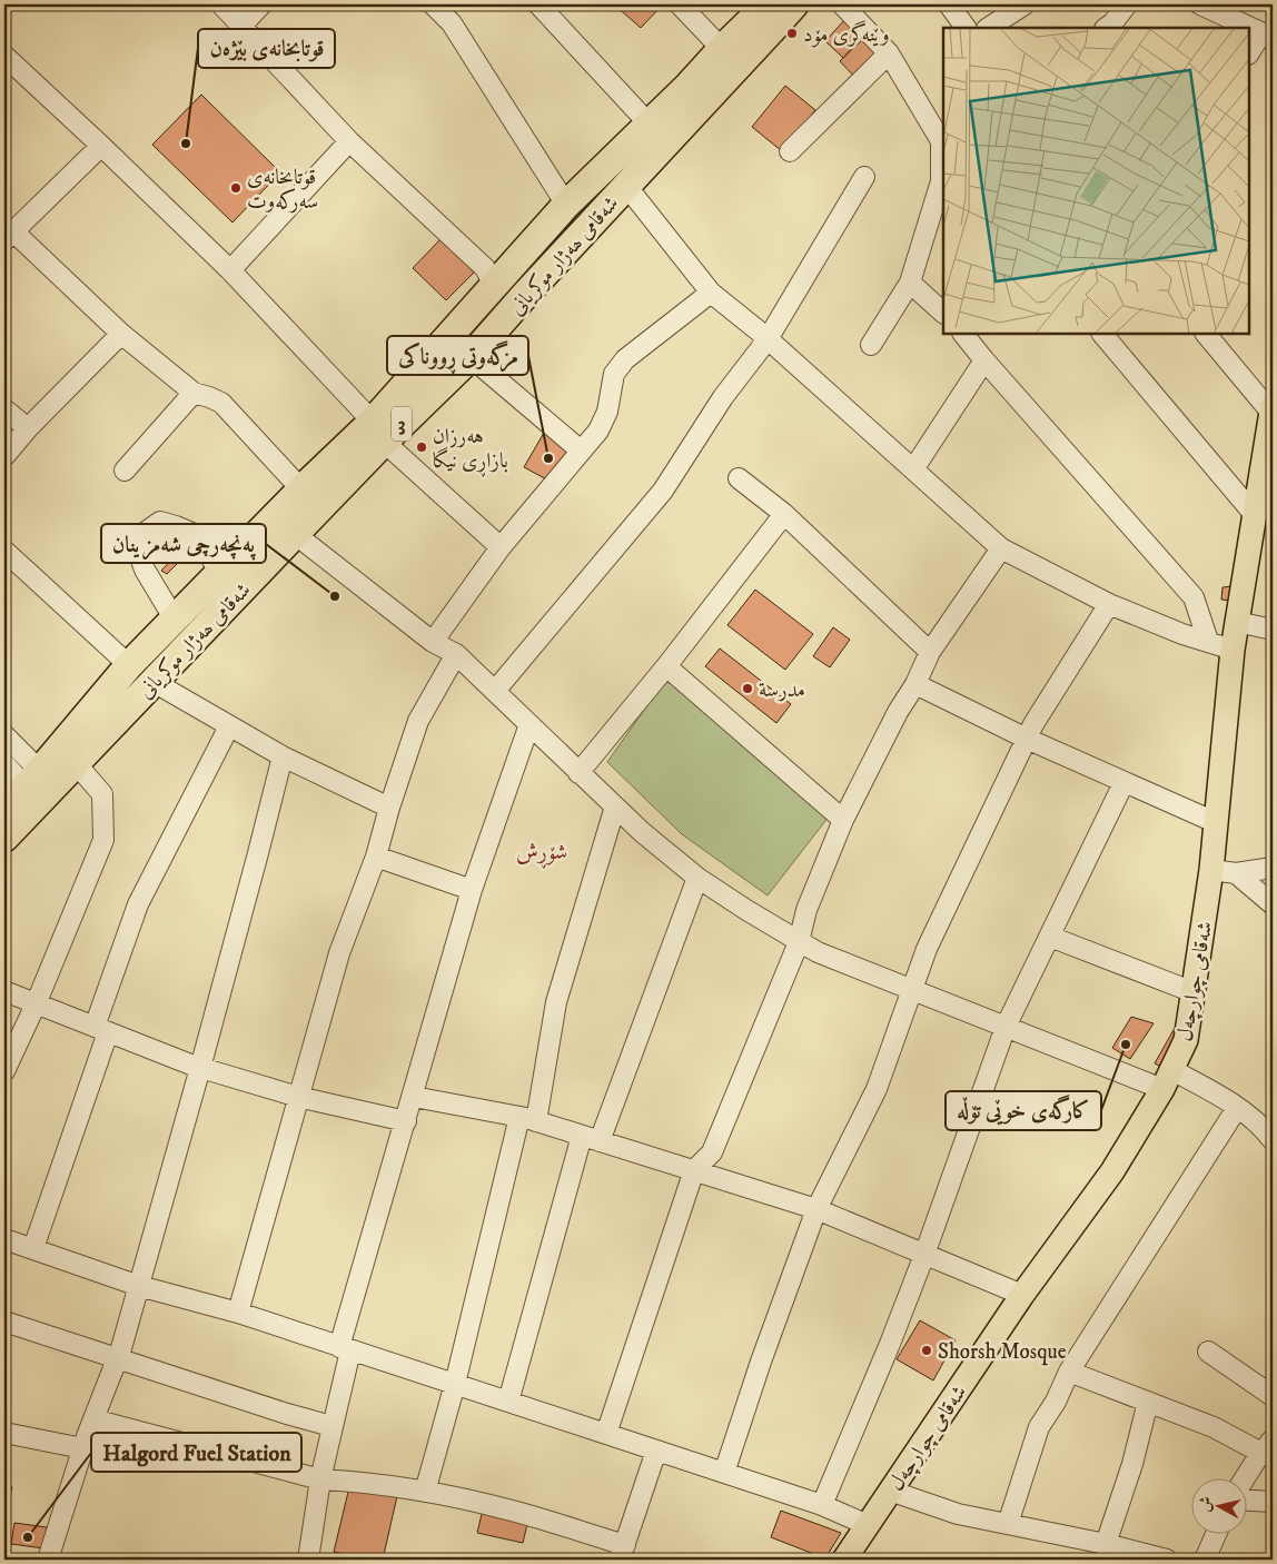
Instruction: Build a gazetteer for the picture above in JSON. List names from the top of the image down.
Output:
{
  "streets": {
    "highway": ["شەقامی ھەژار موکریانی", "3"],
    "main road": ["شەقامی چوارچەل"]
  },
  "districts": ["شۆڕش"],
  "places": [
    "وێنەگری مۆد",
    "قوتابخانەی بێژەن",
    "قوتابخانەی سەرکەوت",
    "هەرزان بازاڕی نیگا",
    "مزگەوتی ڕووناکی",
    "پەنچەرچی شەمزینان",
    "مدرسة",
    "کارگەی خوێی تۆڵە",
    "Shorsh Mosque",
    "Halgord Fuel Station"
  ],
  "north": "left"
}
